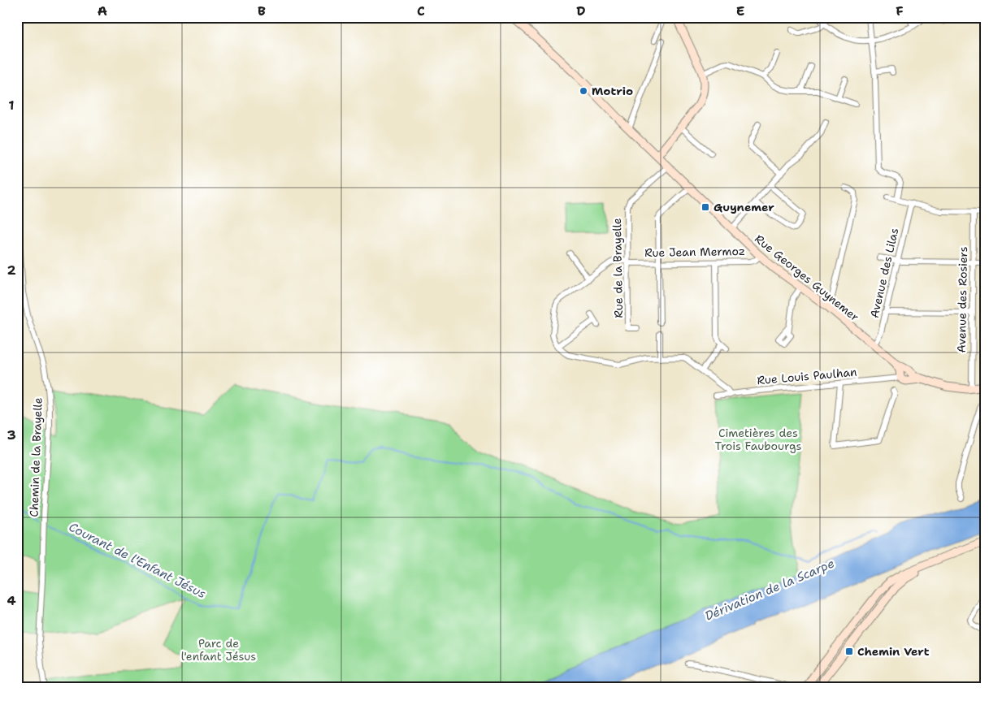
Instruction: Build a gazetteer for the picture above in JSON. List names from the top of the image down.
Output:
{
  "streets": {
    "main road": ["Rue Georges Guynemer"],
    "street": [
      "Rue Jean Mermoz",
      "Rue de la Brayelle",
      "Avenue des Lilas",
      "Avenue des Rosiers",
      "Rue Louis Paulhan",
      "Chemin de la Brayelle"
    ]
  },
  "crossings": [
    ["Rue Jean Mermoz", "Rue de la Brayelle"],
    ["Rue Jean Mermoz", "Rue Georges Guynemer"],
    ["Rue de la Brayelle", "Rue Georges Guynemer"],
    ["Avenue des Lilas", "Rue Georges Guynemer"],
    ["Rue Georges Guynemer", "Rue Louis Paulhan"]
  ],
  "water": ["Courant de l'Enfant Jésus", "Dérivation de la Scarpe"],
  "parks": ["Cimetières des Trois Faubourgs", "Parc de l'enfant Jésus"],
  "places": {
    "other": ["Motrio"],
    "transit": ["Guynemer", "Chemin Vert"]
  },
  "grid": {
    "columns": [
      "A",
      "B",
      "C",
      "D",
      "E",
      "F"
    ],
    "rows": [
      "1",
      "2",
      "3",
      "4"
    ]
  }
}
